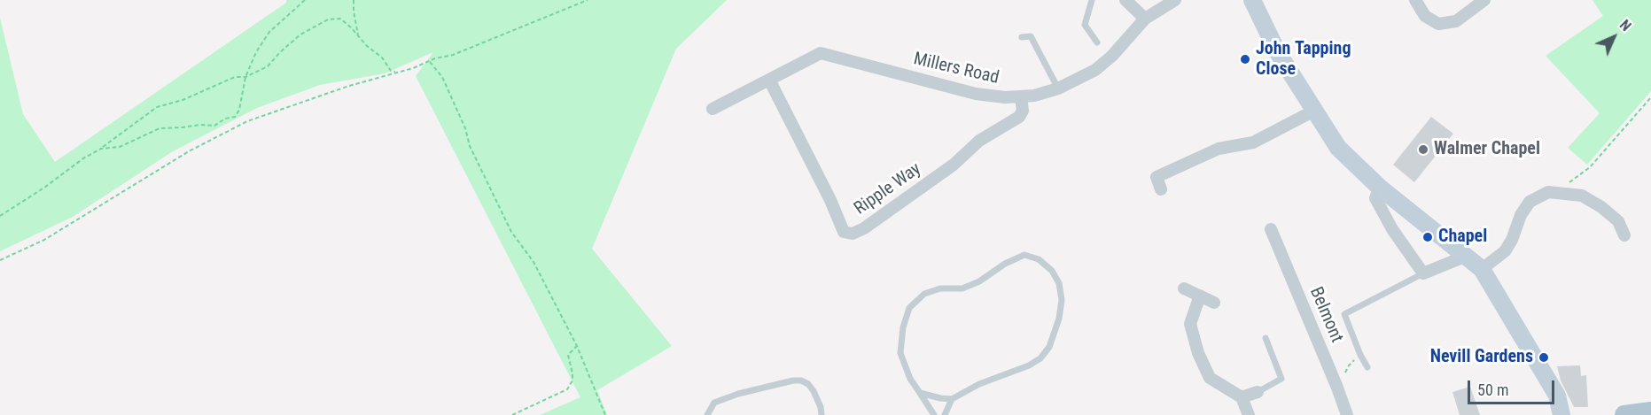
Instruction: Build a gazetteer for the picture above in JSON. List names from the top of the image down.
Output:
{
  "streets": {
    "street": ["Millers Road", "Ripple Way", "Belmont"]
  },
  "crossings": [
    ["Millers Road", "Ripple Way"]
  ],
  "places": [
    "John Tapping Close",
    "Walmer Chapel",
    "Chapel",
    "Nevill Gardens"
  ],
  "scale_bar": "50 m",
  "north": "top right"
}
